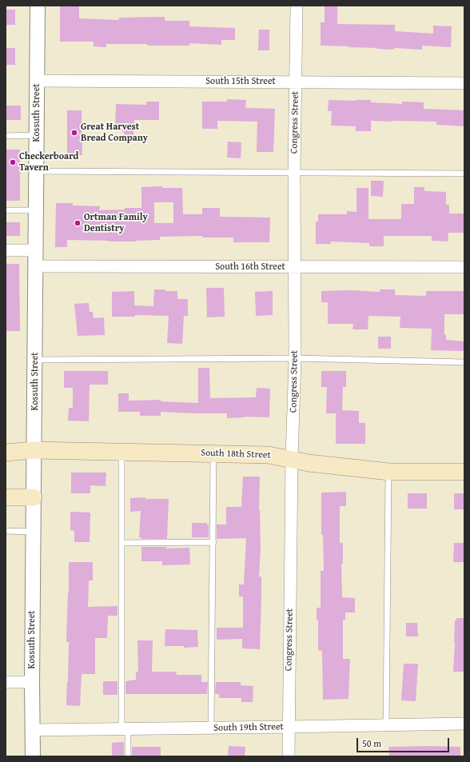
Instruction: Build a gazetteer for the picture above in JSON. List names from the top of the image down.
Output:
{
  "streets": {
    "main road": ["South 18th Street"],
    "street": [
      "South 15th Street",
      "Kossuth Street",
      "Congress Street",
      "South 16th Street",
      "South 19th Street"
    ]
  },
  "crossings": [
    ["South 15th Street", "Kossuth Street"],
    ["South 15th Street", "Congress Street"],
    ["Kossuth Street", "South 16th Street"],
    ["Kossuth Street", "South 18th Street"],
    ["Kossuth Street", "South 19th Street"],
    ["Congress Street", "South 16th Street"],
    ["Congress Street", "South 18th Street"],
    ["Congress Street", "South 19th Street"]
  ],
  "places": ["Great Harvest Bread Company", "Checkerboard Tavern", "Ortman Family Dentistry"],
  "scale_bar": "50 m"
}
